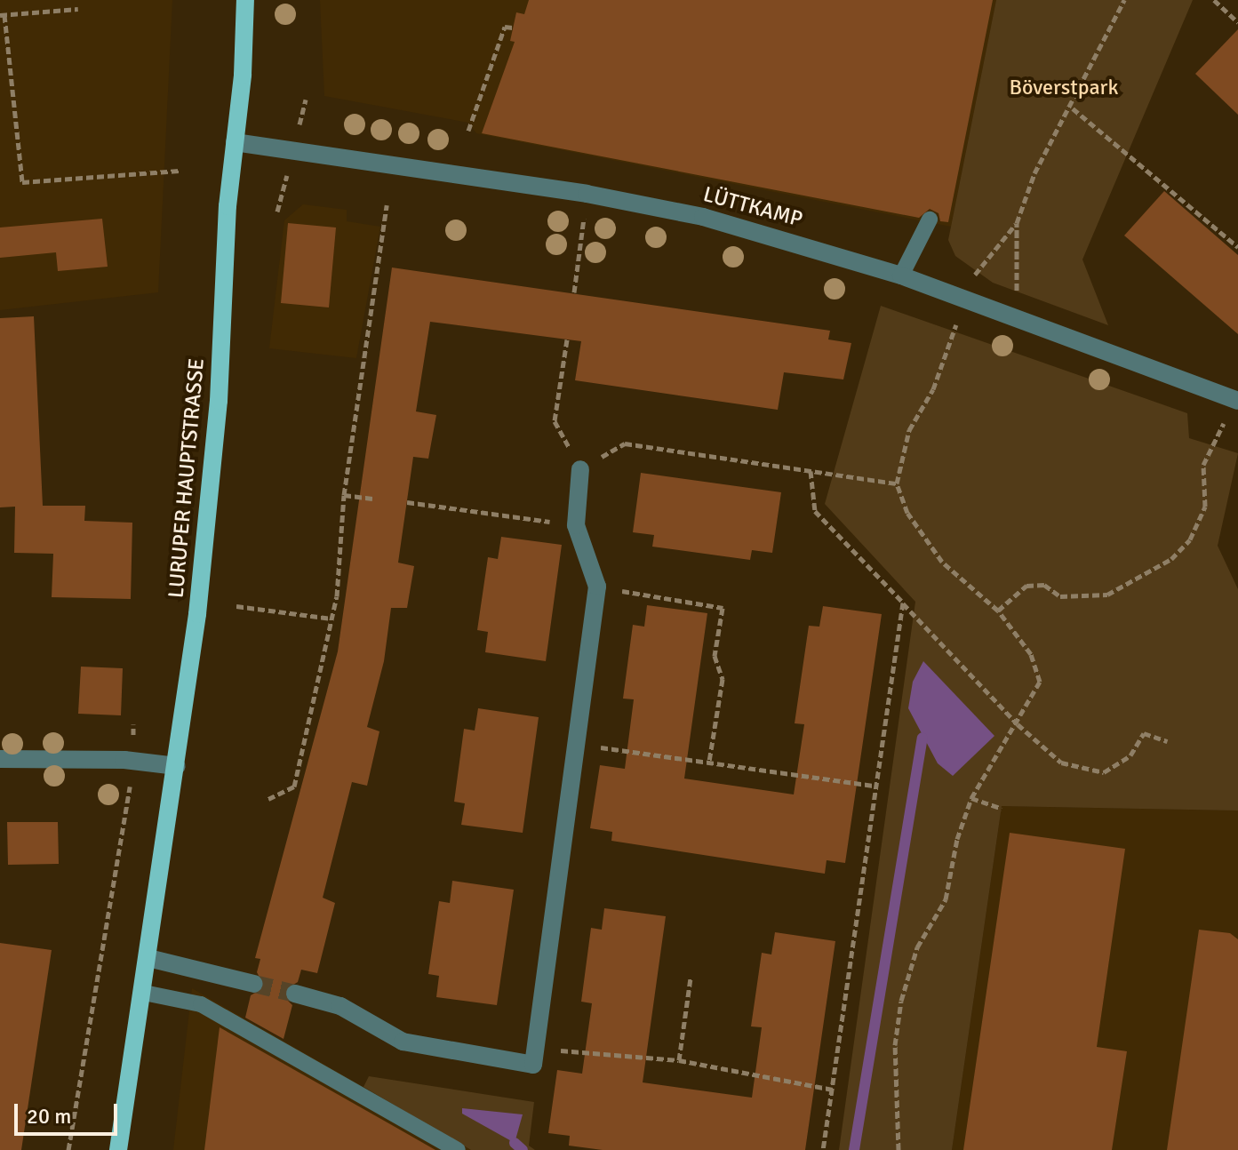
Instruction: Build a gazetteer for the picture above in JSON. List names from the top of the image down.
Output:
{
  "streets": {
    "main road": ["LURUPER HAUPTSTRASSE"],
    "street": ["LÜTTKAMP"]
  },
  "crossings": [
    ["LÜTTKAMP", "LURUPER HAUPTSTRASSE"]
  ],
  "parks": ["Böverstpark"],
  "scale_bar": "20 m"
}
